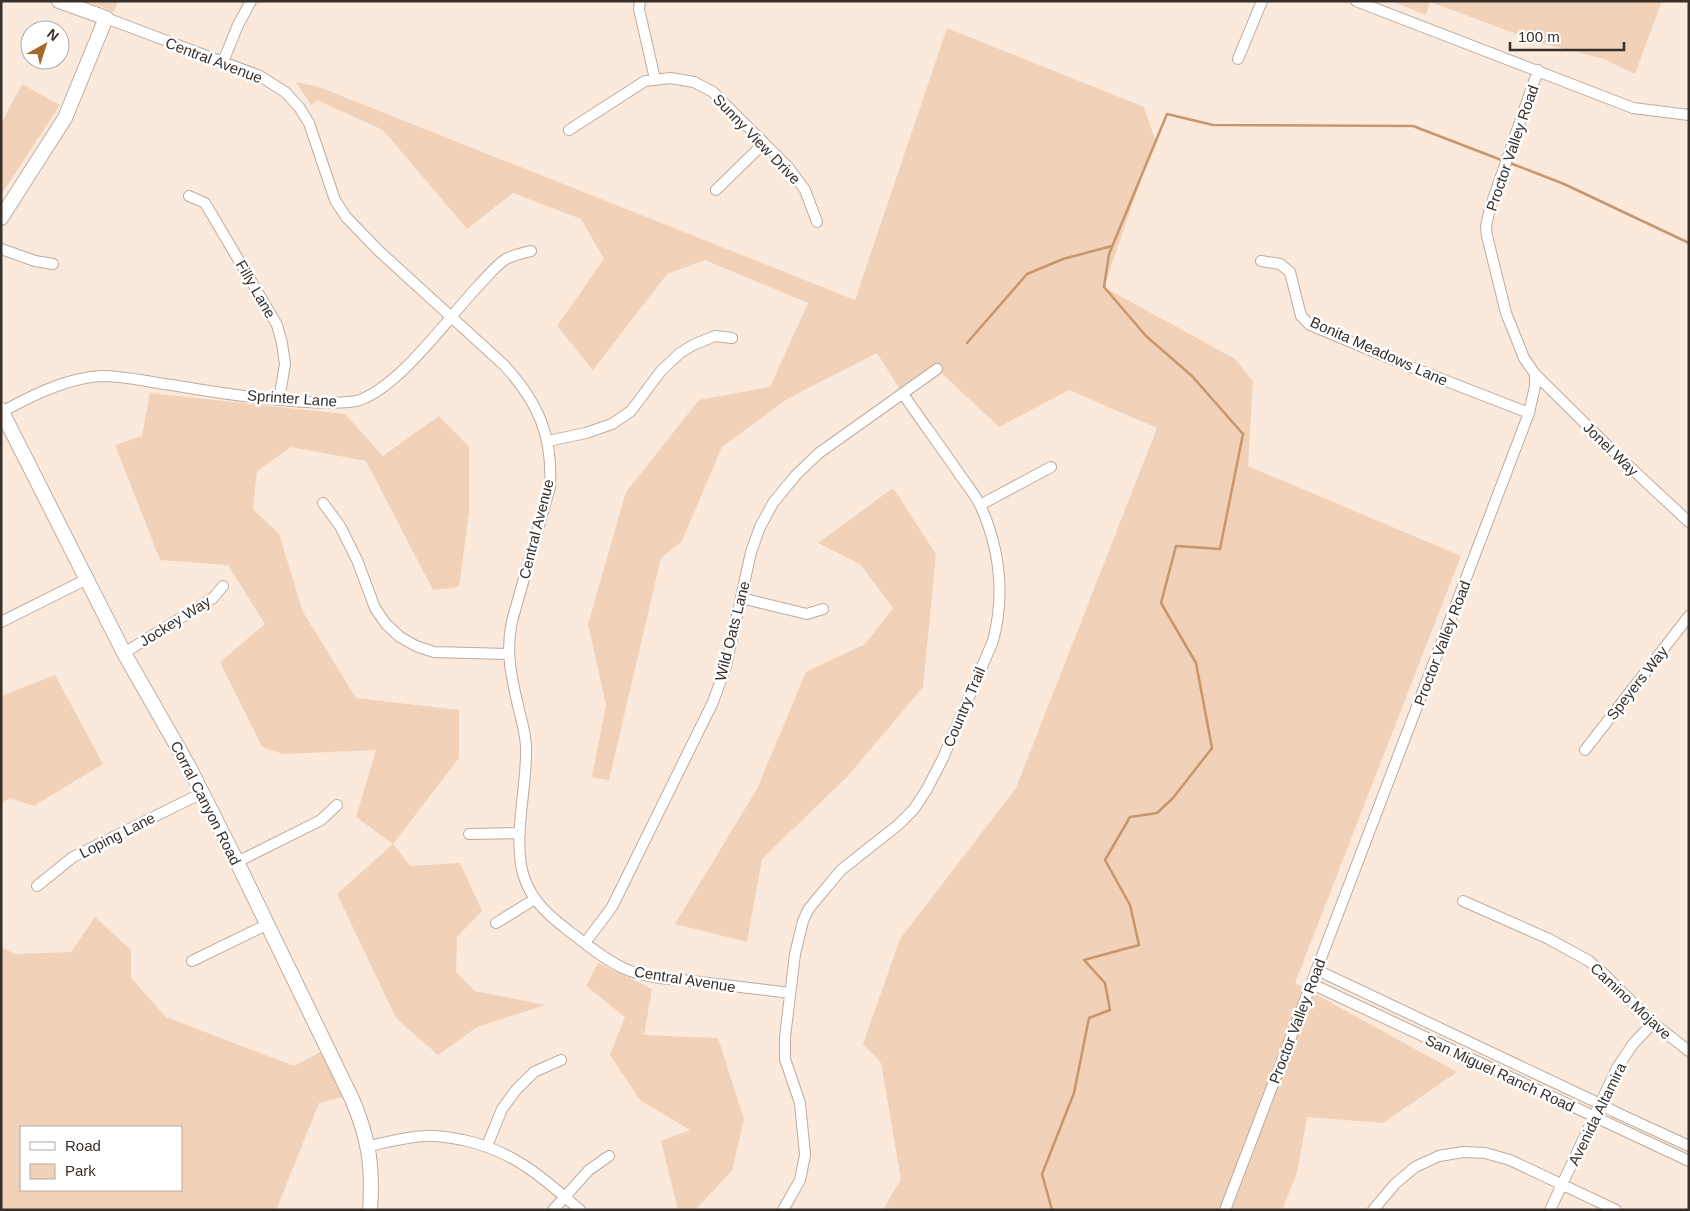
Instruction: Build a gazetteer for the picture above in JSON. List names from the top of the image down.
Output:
{
  "streets": {
    "main road": ["Central Avenue", "Corral Canyon Road"],
    "street": [
      "Sunny View Drive",
      "Proctor Valley Road",
      "Filly Lane",
      "Bonita Meadows Lane",
      "Sprinter Lane",
      "Jonel Way",
      "Jockey Way",
      "Wild Oats Lane",
      "Speyers Way",
      "Country Trail",
      "Loping Lane",
      "Camino Mojave",
      "San Miguel Ranch Road",
      "Avenida Altamira"
    ]
  },
  "crossings": [
    ["Central Avenue", "Sprinter Lane"],
    ["Central Avenue", "Wild Oats Lane"],
    ["Central Avenue", "Country Trail"],
    ["Proctor Valley Road", "Bonita Meadows Lane"],
    ["Proctor Valley Road", "Jonel Way"],
    ["Proctor Valley Road", "San Miguel Ranch Road"],
    ["Filly Lane", "Sprinter Lane"],
    ["Sprinter Lane", "Corral Canyon Road"],
    ["Jockey Way", "Corral Canyon Road"],
    ["Wild Oats Lane", "Country Trail"],
    ["Corral Canyon Road", "Loping Lane"],
    ["Camino Mojave", "Avenida Altamira"],
    ["San Miguel Ranch Road", "Avenida Altamira"]
  ],
  "legend": ["Road", "Park"],
  "scale_bar": "100 m",
  "north": "top right"
}
